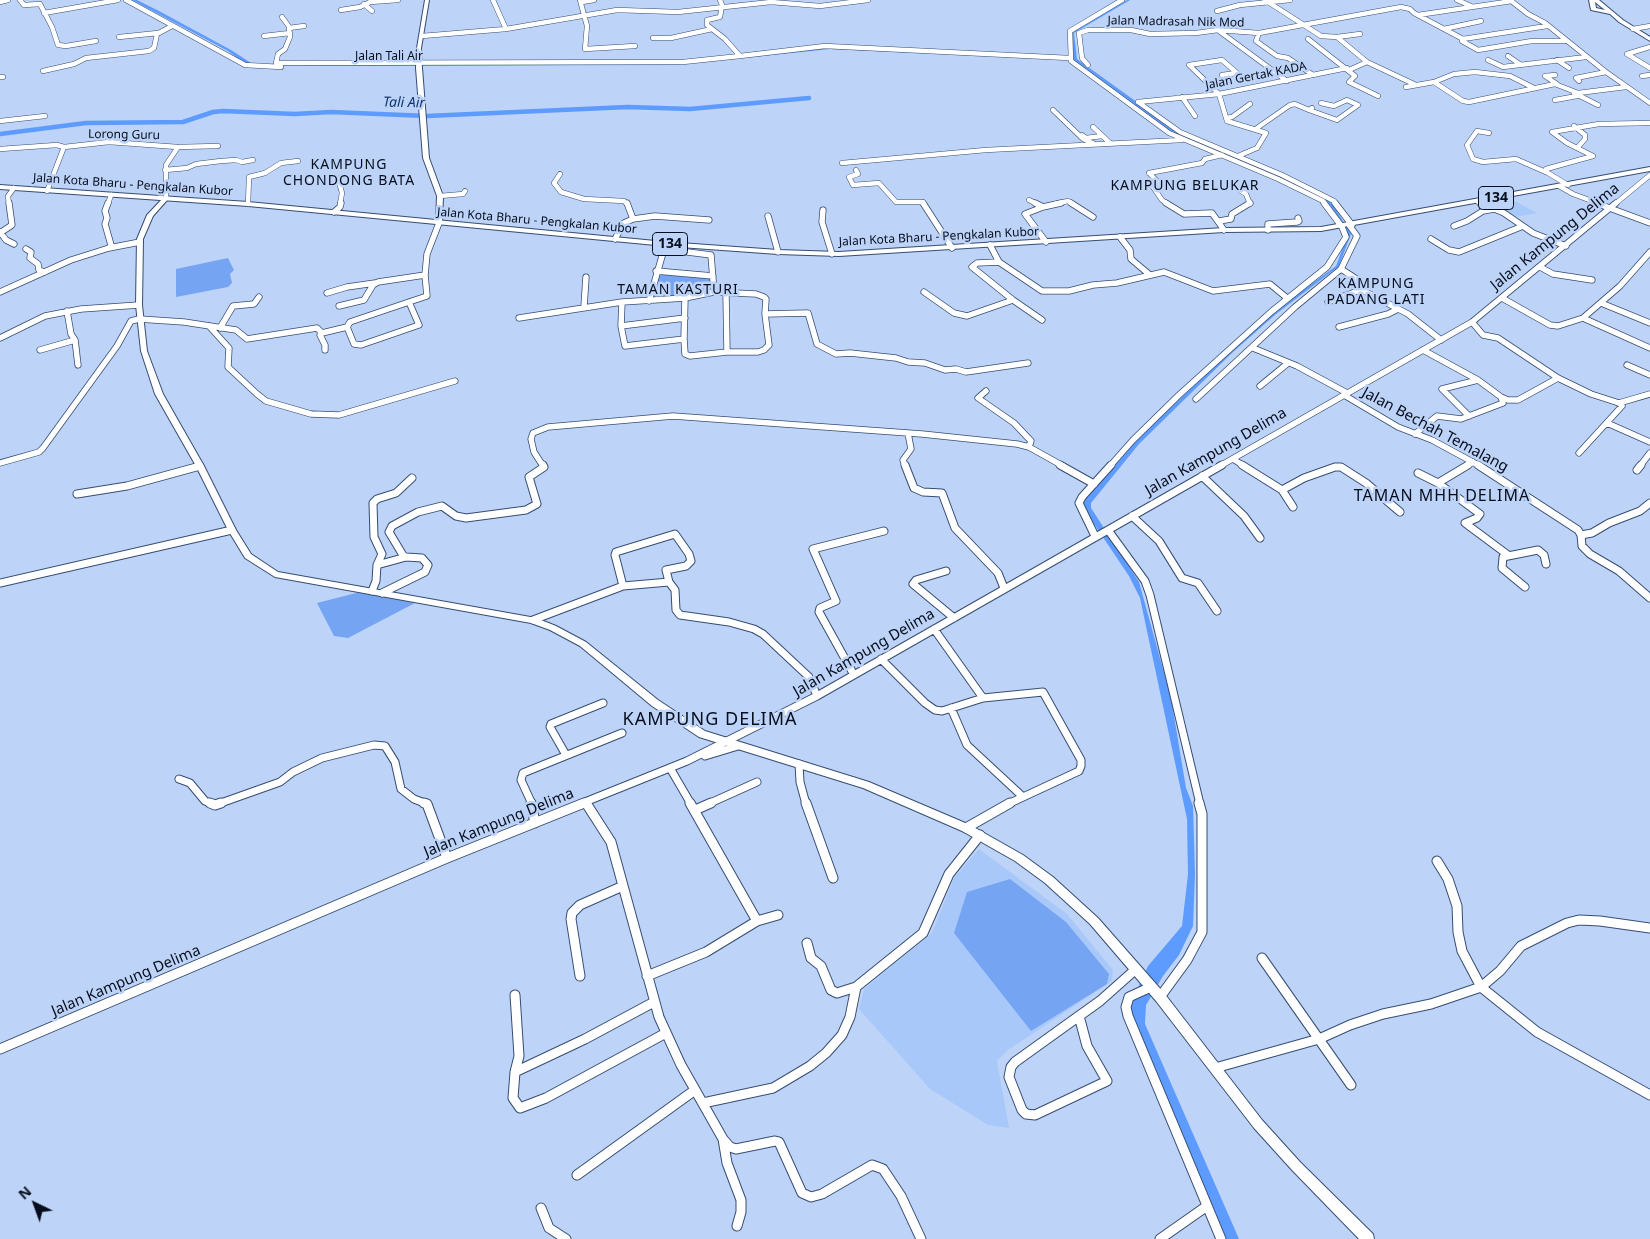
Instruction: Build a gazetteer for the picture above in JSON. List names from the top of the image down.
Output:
{
  "streets": {
    "main road": ["Jalan Kota Bharu - Pengkalan Kubor", "134"],
    "street": [
      "Jalan Madrasah Nik Mod",
      "Jalan Tali Air",
      "Jalan Gertak KADA",
      "Lorong Guru",
      "Jalan Kampung Delima",
      "Jalan Bechah Temalang"
    ]
  },
  "crossings": [
    ["Jalan Kota Bharu - Pengkalan Kubor", "134"],
    ["Jalan Kampung Delima", "Jalan Bechah Temalang"]
  ],
  "districts": [
    "KAMPUNG CHONDONG BATA",
    "KAMPUNG BELUKAR",
    "KAMPUNG PADANG LATI",
    "TAMAN KASTURI",
    "TAMAN MHH DELIMA",
    "KAMPUNG DELIMA"
  ],
  "water": ["Tali Air"],
  "north": "top left"
}
